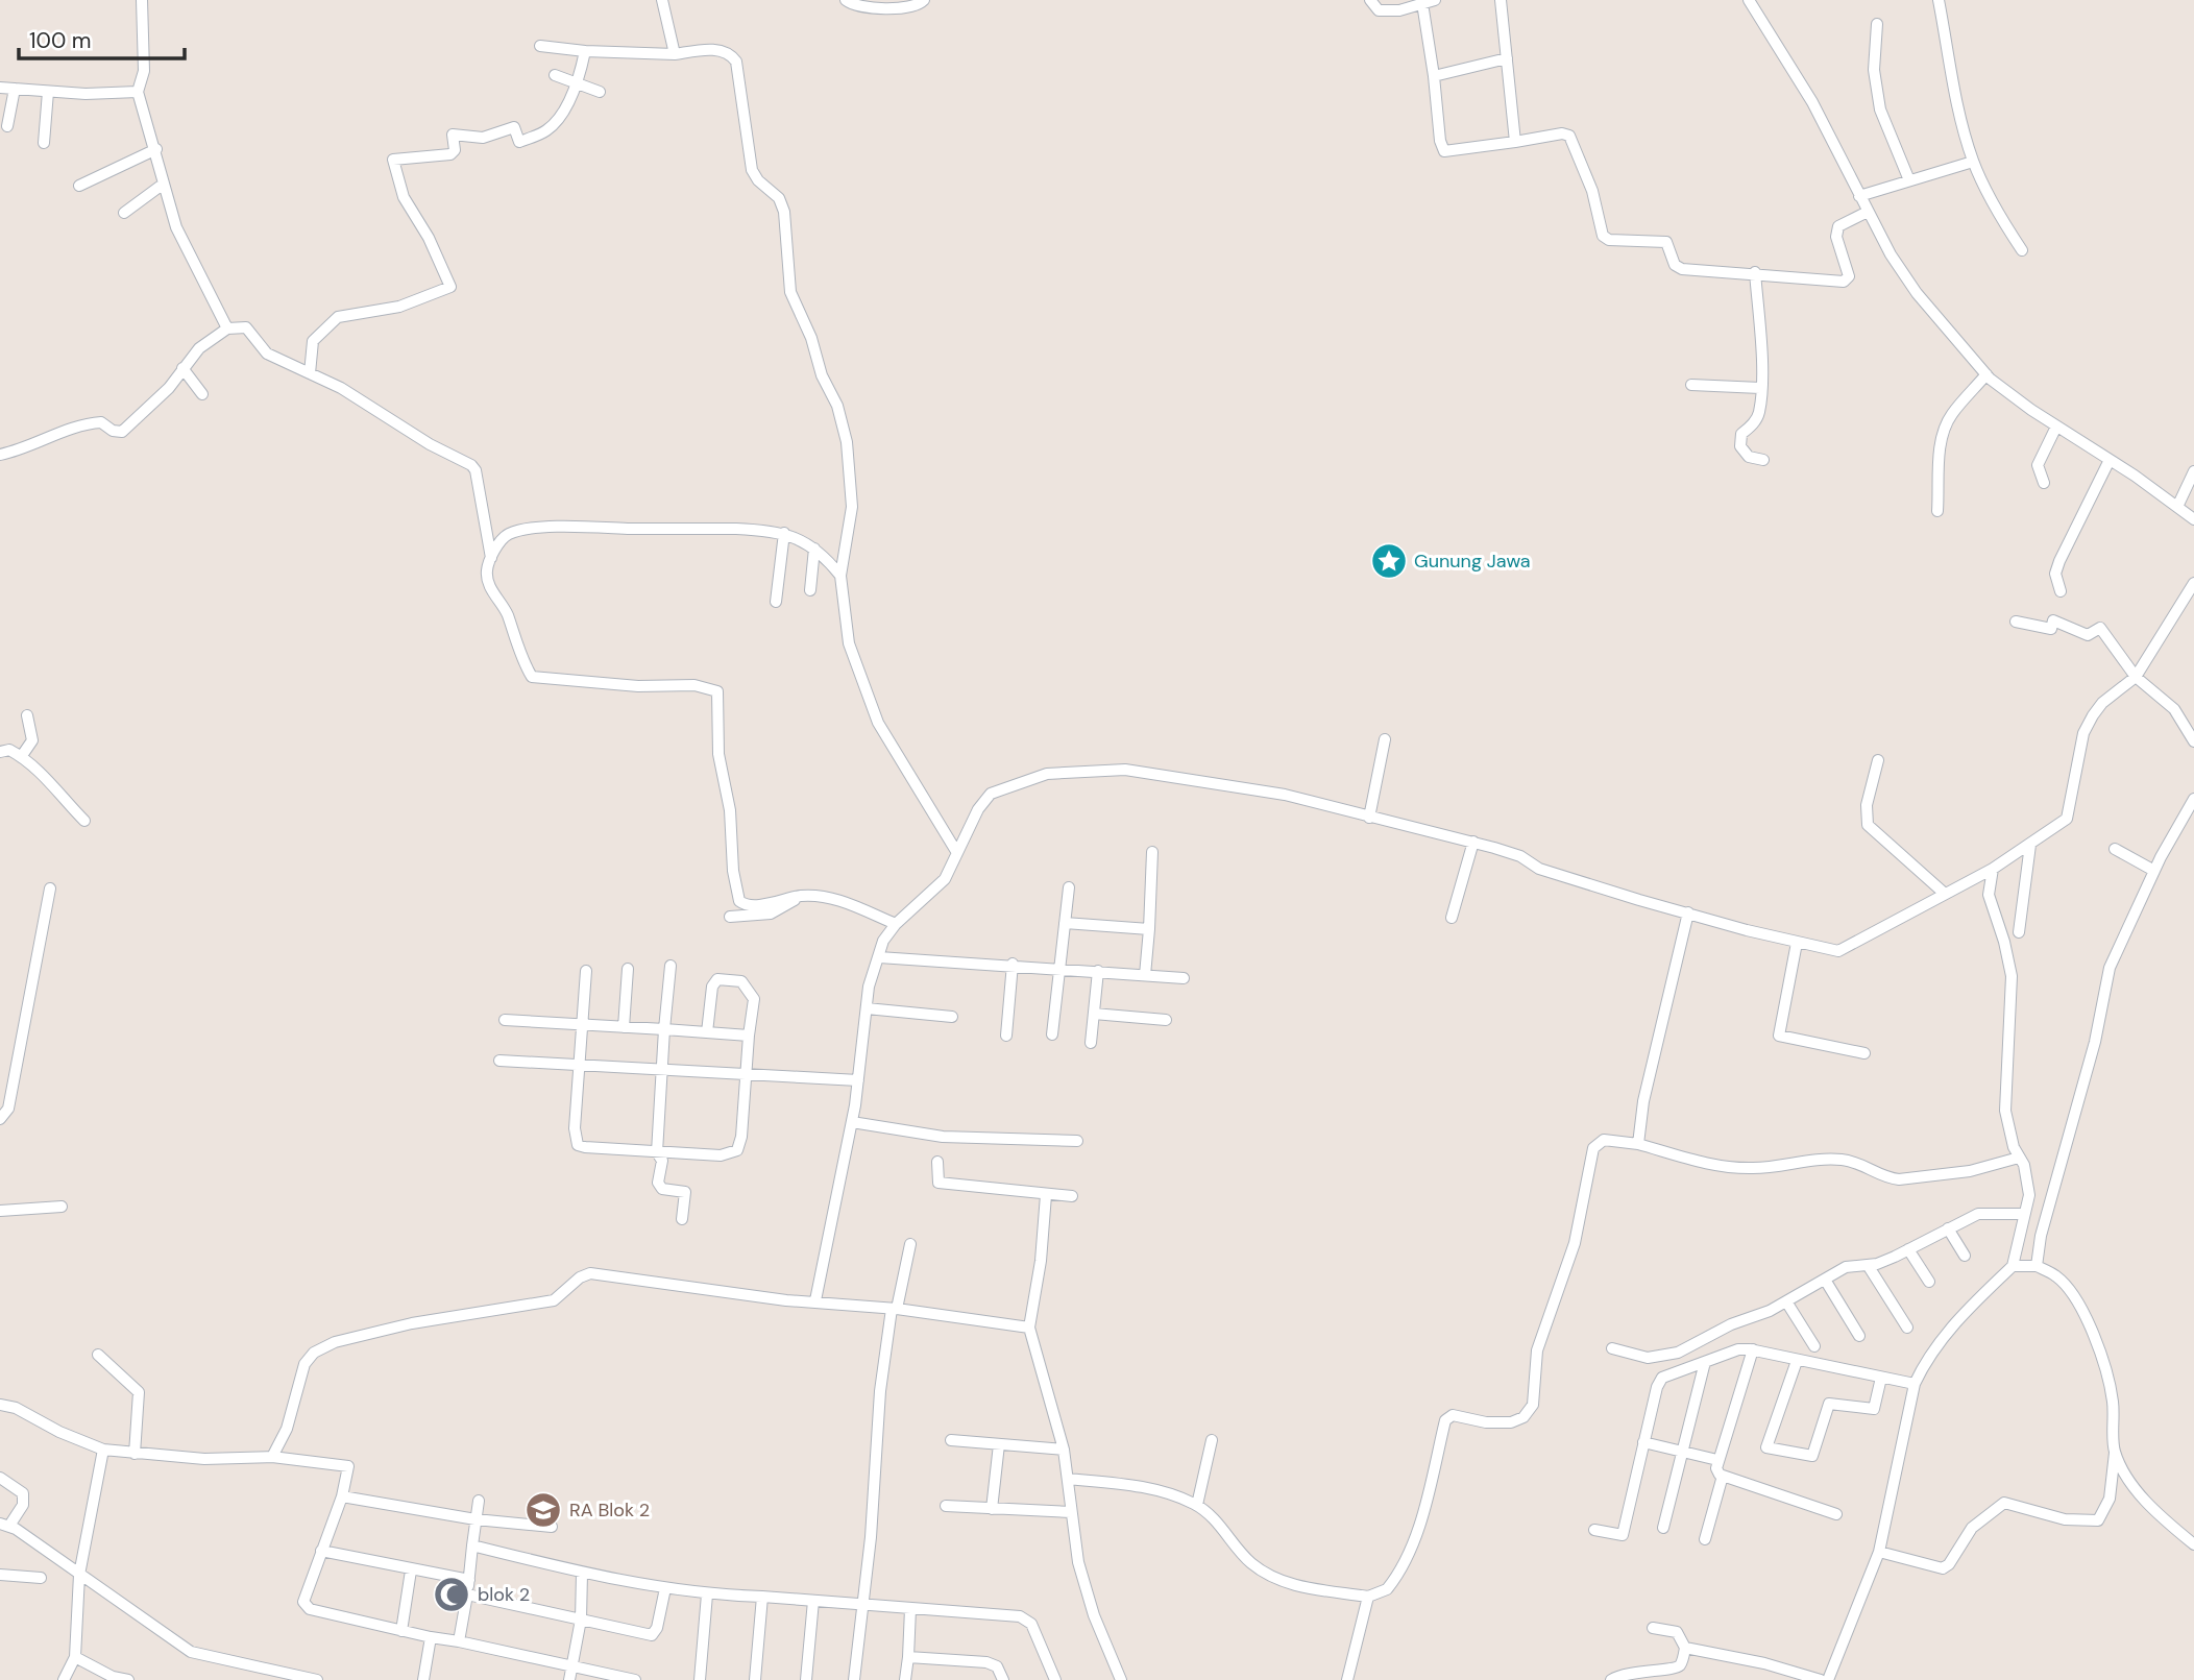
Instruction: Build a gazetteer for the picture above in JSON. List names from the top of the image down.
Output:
{
  "places": {
    "place": ["Gunung Jawa"],
    "school or university": ["RA Blok 2"],
    "mosque": ["blok 2"]
  },
  "scale_bar": "100 m"
}
